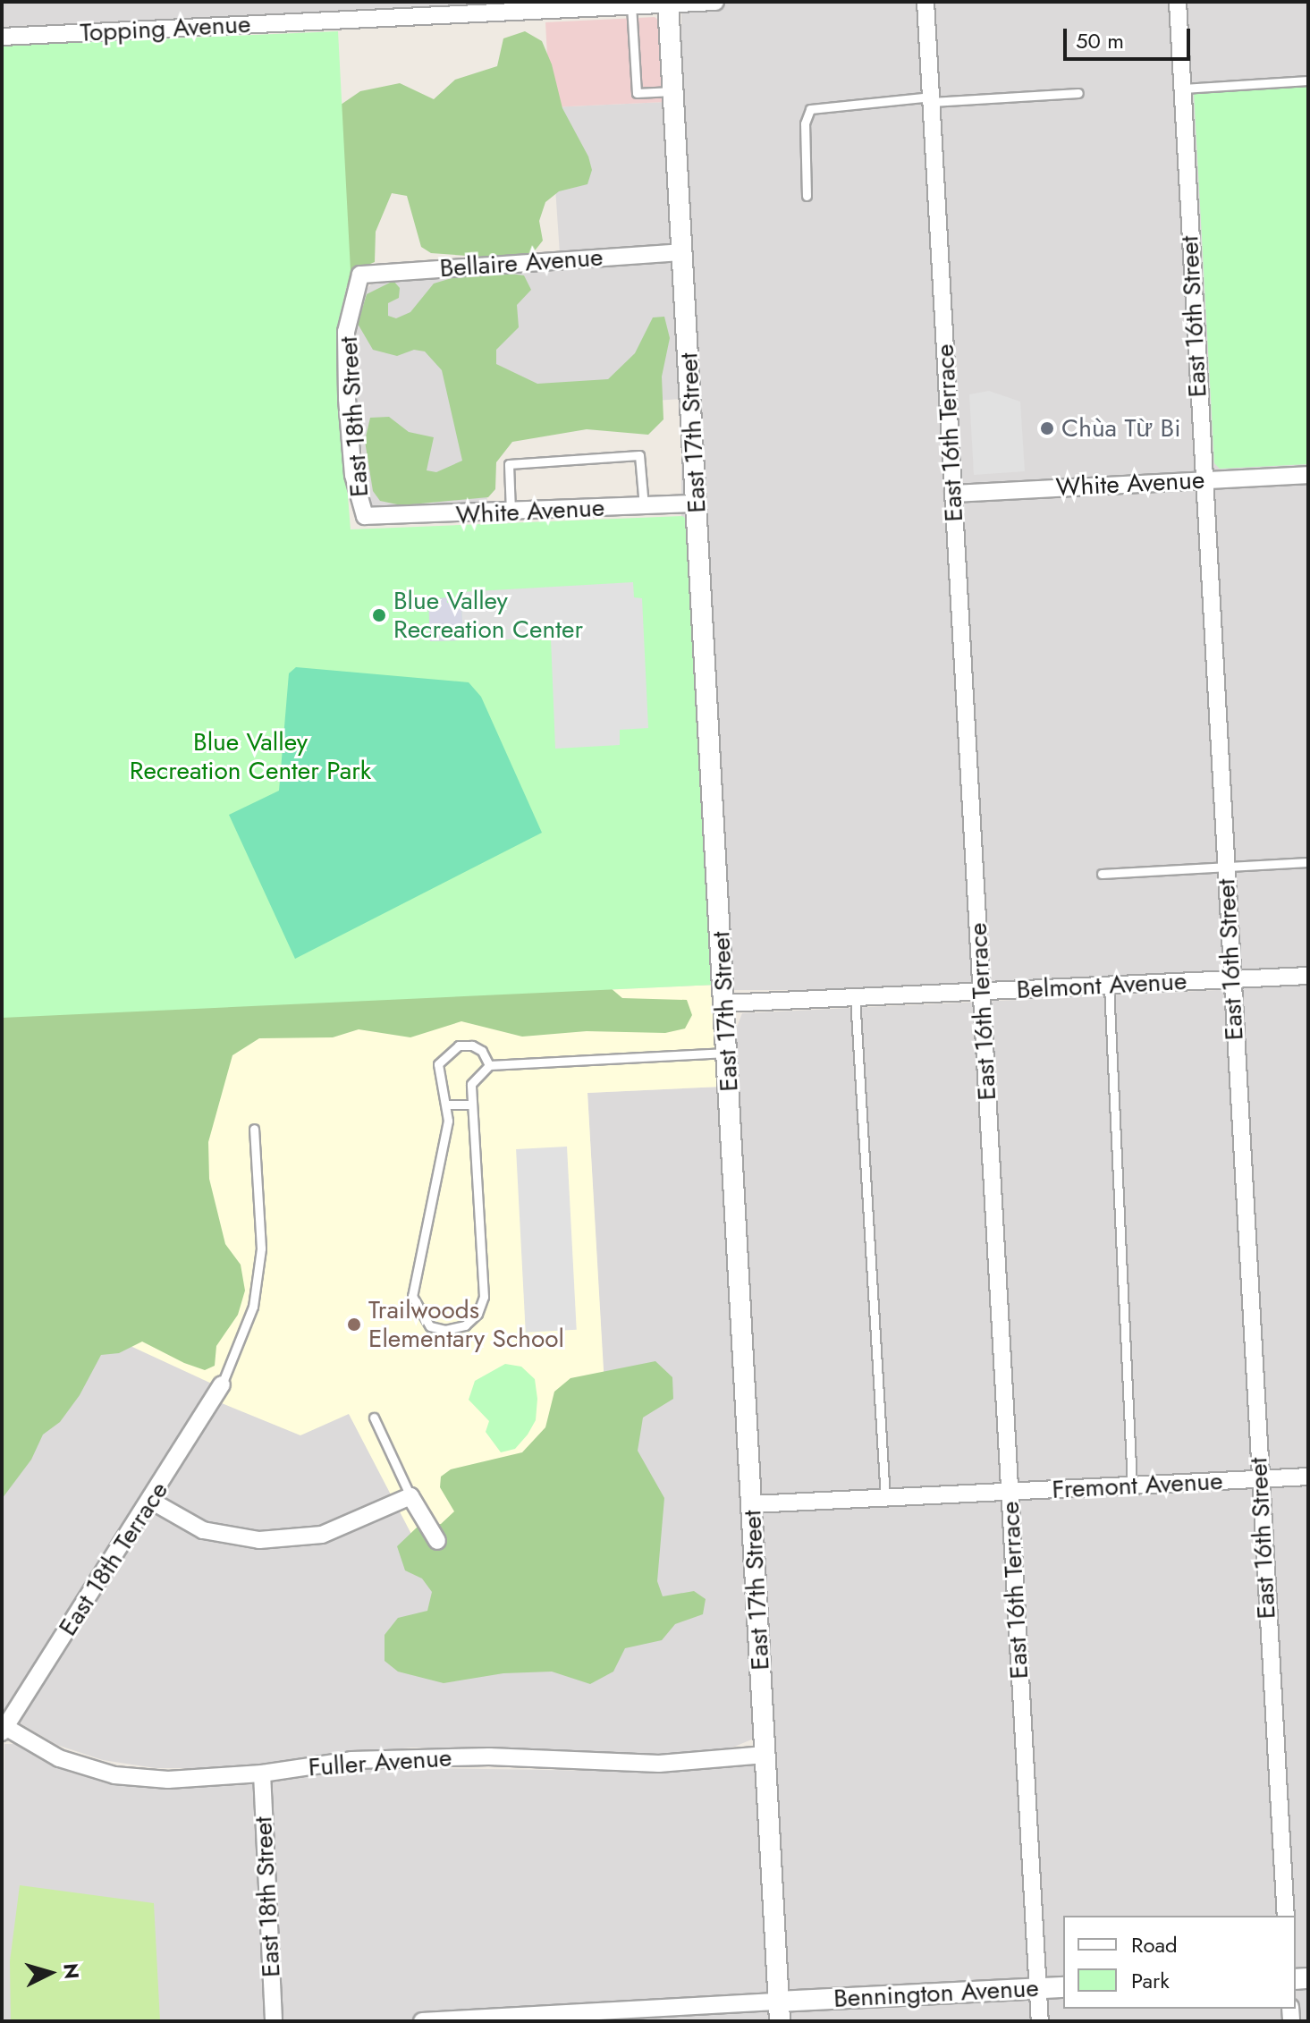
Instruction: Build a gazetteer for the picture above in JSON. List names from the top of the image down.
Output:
{
  "streets": {
    "street": [
      "Topping Avenue",
      "Bellaire Avenue",
      "East 16th Street",
      "East 18th Street",
      "East 17th Street",
      "East 16th Terrace",
      "White Avenue",
      "Belmont Avenue",
      "Fremont Avenue",
      "East 18th Terrace",
      "Fuller Avenue",
      "Bennington Avenue"
    ]
  },
  "crossings": [
    ["Topping Avenue", "East 17th Street"],
    ["Bellaire Avenue", "East 18th Street"],
    ["Bellaire Avenue", "East 17th Street"],
    ["East 16th Street", "White Avenue"],
    ["East 16th Street", "Belmont Avenue"],
    ["East 16th Street", "Fremont Avenue"],
    ["East 18th Street", "White Avenue"],
    ["East 18th Street", "Fuller Avenue"],
    ["East 17th Street", "White Avenue"],
    ["East 17th Street", "Belmont Avenue"],
    ["East 17th Street", "Fremont Avenue"],
    ["East 17th Street", "Fuller Avenue"],
    ["East 17th Street", "Bennington Avenue"],
    ["East 16th Terrace", "White Avenue"],
    ["East 16th Terrace", "Belmont Avenue"],
    ["East 16th Terrace", "Fremont Avenue"],
    ["East 16th Terrace", "Bennington Avenue"],
    ["East 18th Terrace", "Fuller Avenue"]
  ],
  "parks": ["Blue Valley Recreation Center Park"],
  "places": ["Chùa Từ Bi", "Blue Valley Recreation Center", "Trailwoods Elementary School"],
  "legend": ["Road", "Park"],
  "scale_bar": "50 m",
  "north": "right"
}
